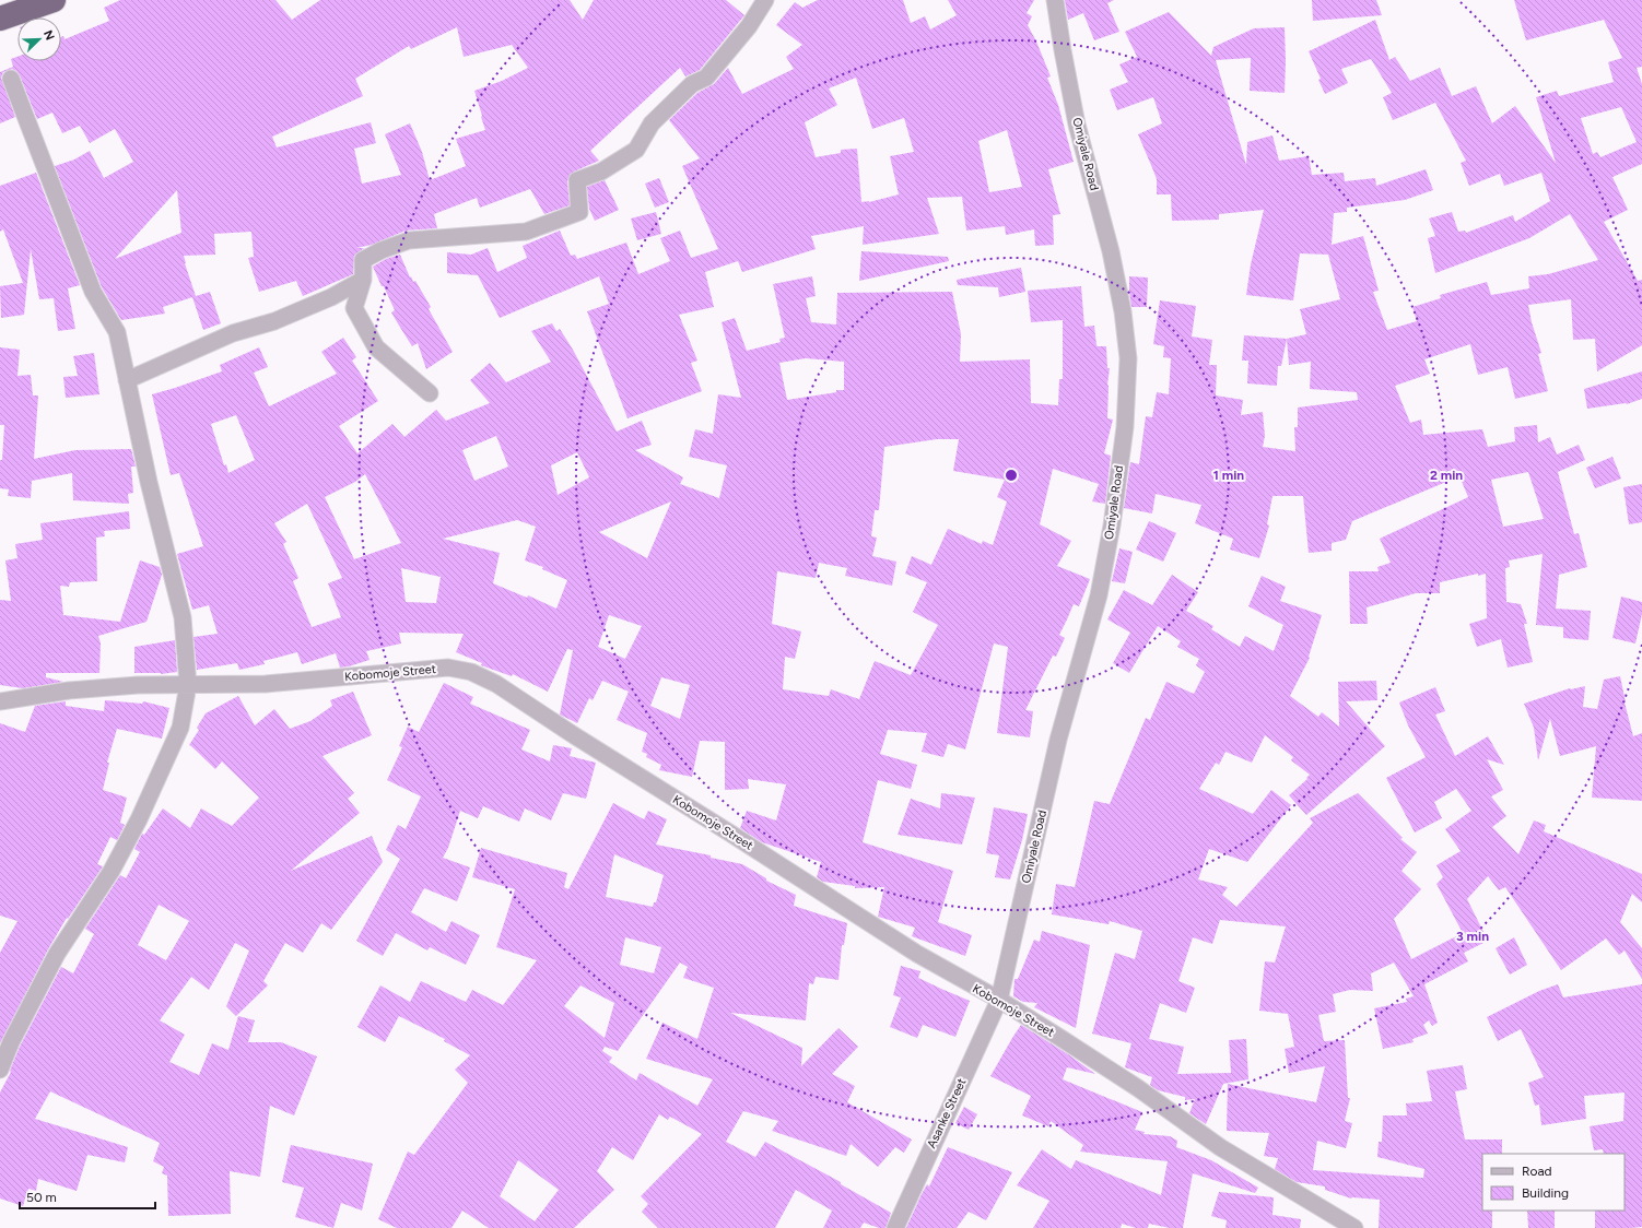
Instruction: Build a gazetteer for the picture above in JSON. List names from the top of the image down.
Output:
{
  "streets": {
    "street": ["Omiyale Road", "Kobomoje Street", "Asanke Street"]
  },
  "crossings": [
    ["Omiyale Road", "Kobomoje Street"],
    ["Omiyale Road", "Asanke Street"],
    ["Kobomoje Street", "Asanke Street"]
  ],
  "legend": ["Road", "Building"],
  "scale_bar": "50 m",
  "north": "top right",
  "rings": ["1 min", "2 min", "3 min"]
}
